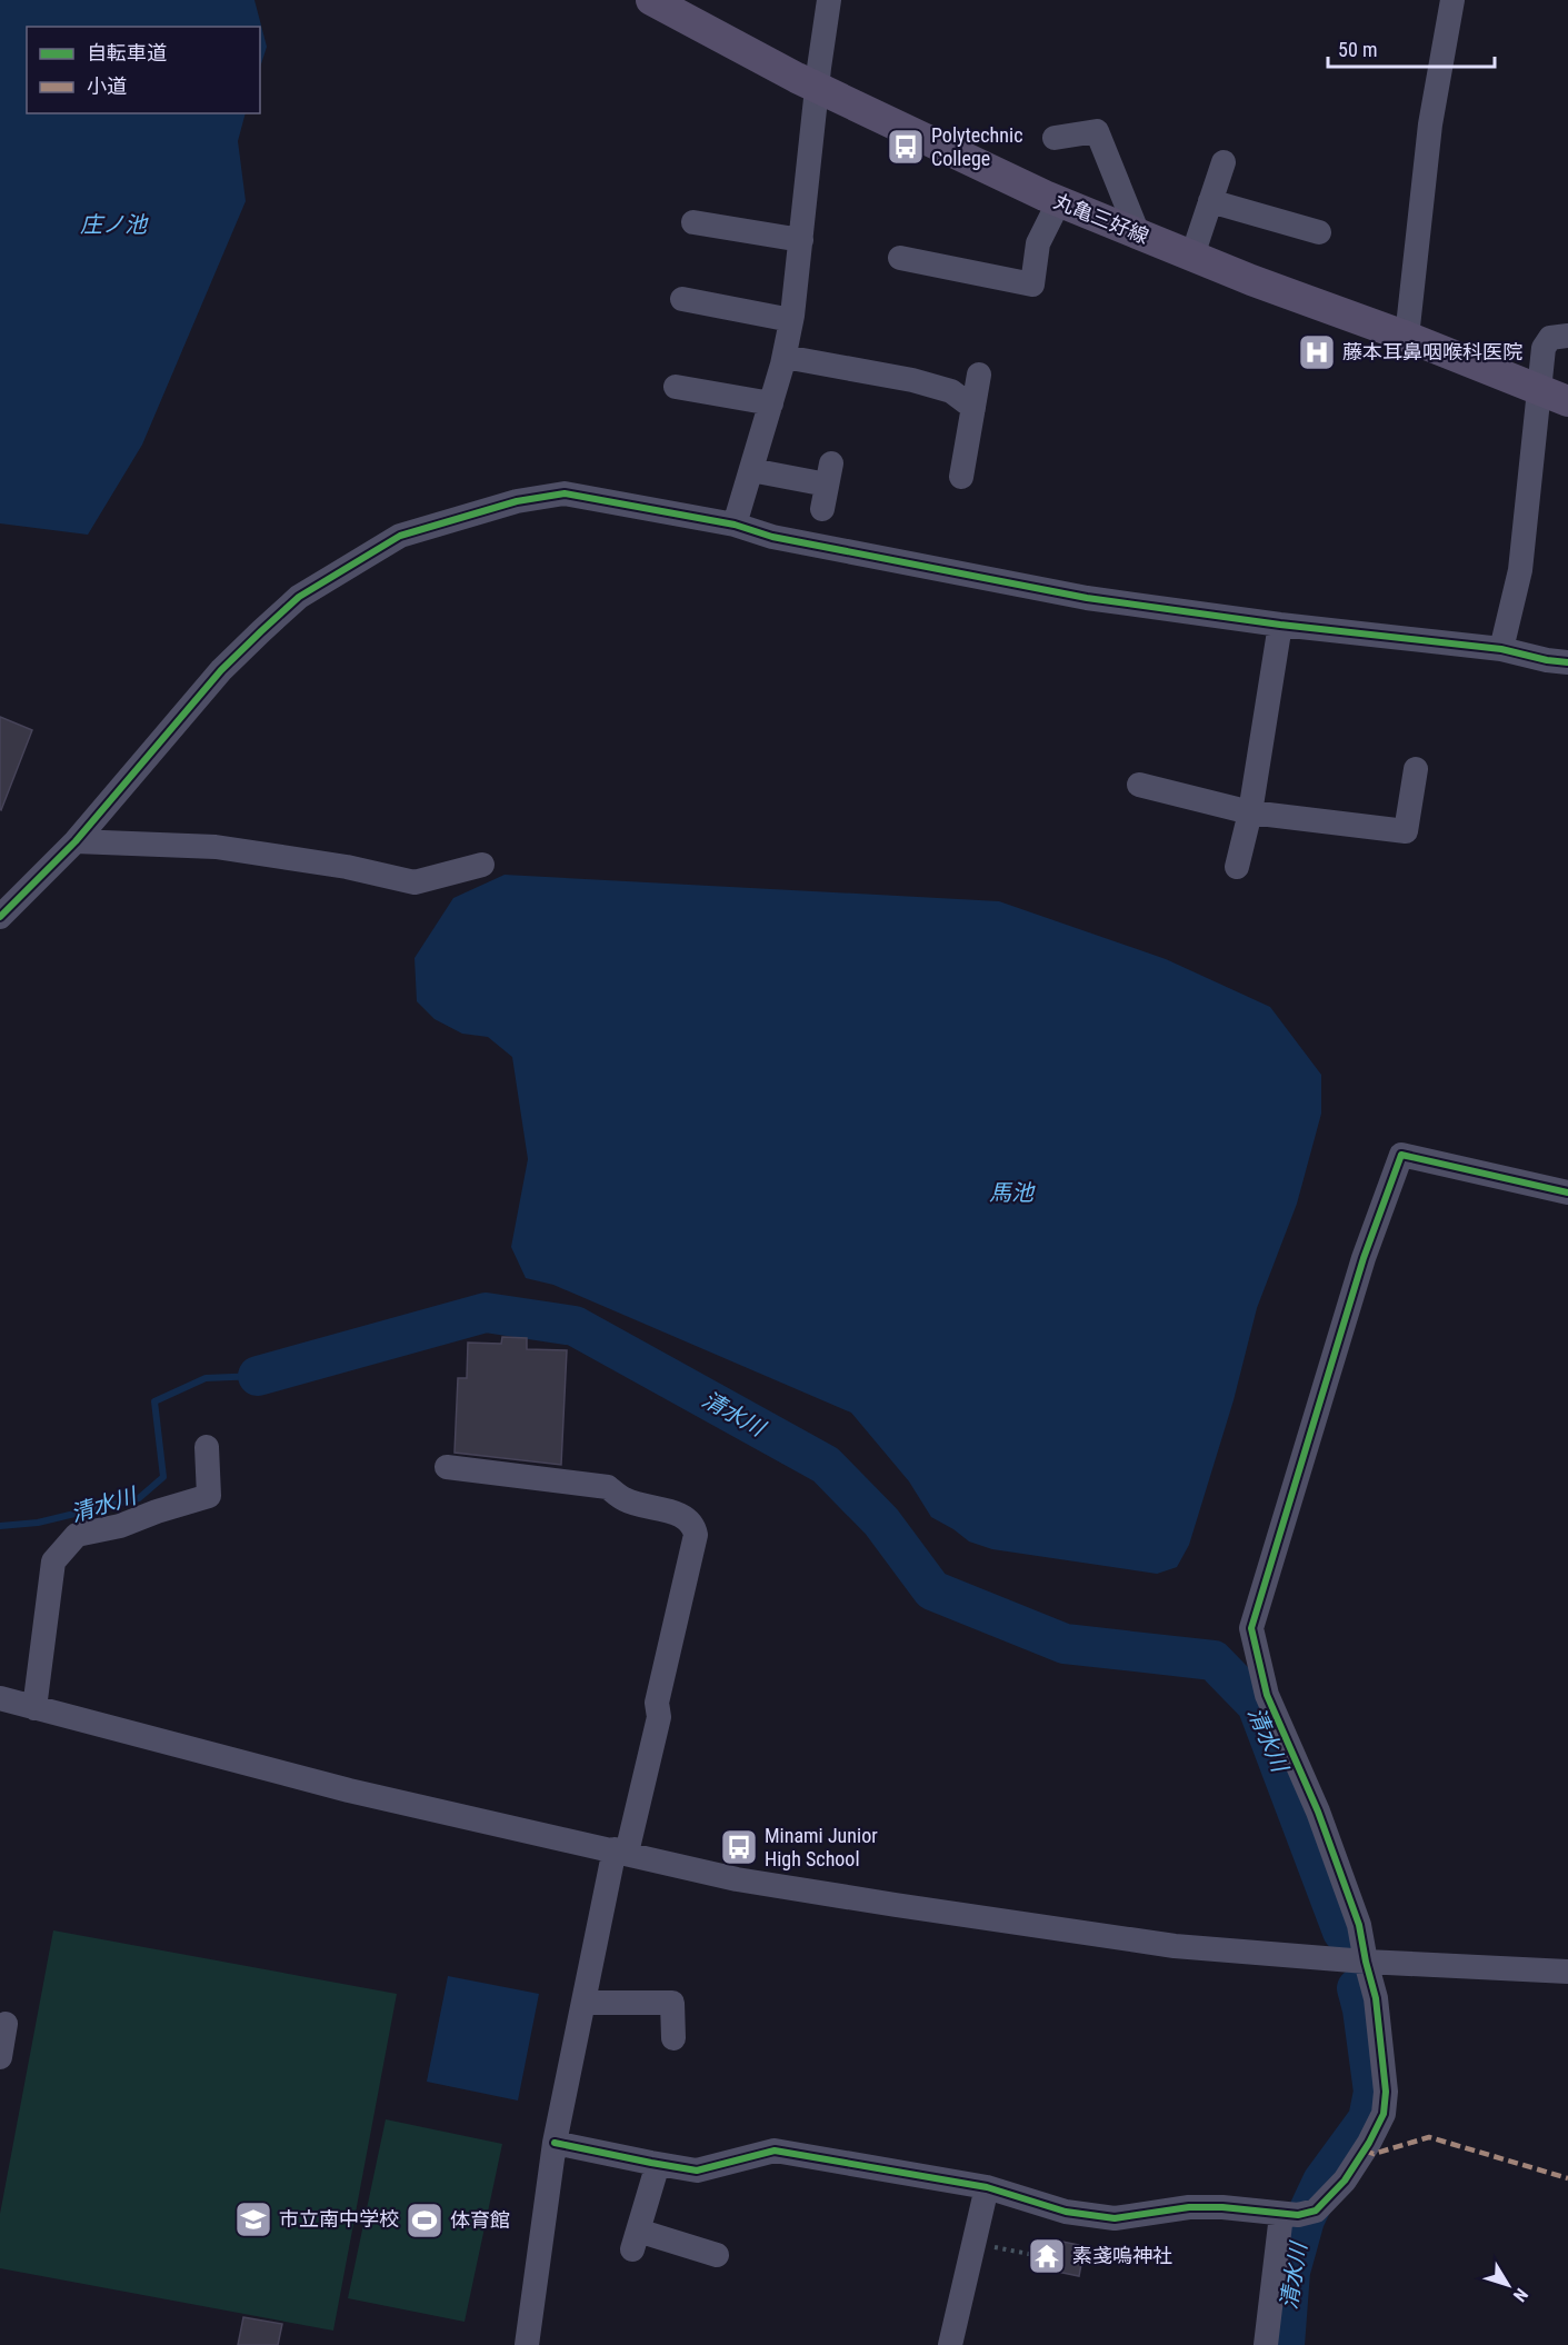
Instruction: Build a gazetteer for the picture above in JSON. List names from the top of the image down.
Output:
{
  "streets": {
    "main road": ["丸亀三好線"]
  },
  "water": ["庄ノ池", "馬池", "清水川"],
  "places": {
    "bus stop": ["Polytechnic College", "Minami Junior High School"],
    "hospital": ["藤本耳鼻咽喉科医院"],
    "school or university": ["市立南中学校"],
    "sports": ["体育館"],
    "temple": ["素戔嗚神社"]
  },
  "legend": ["自転車道", "小道"],
  "scale_bar": "50 m",
  "north": "bottom right"
}
